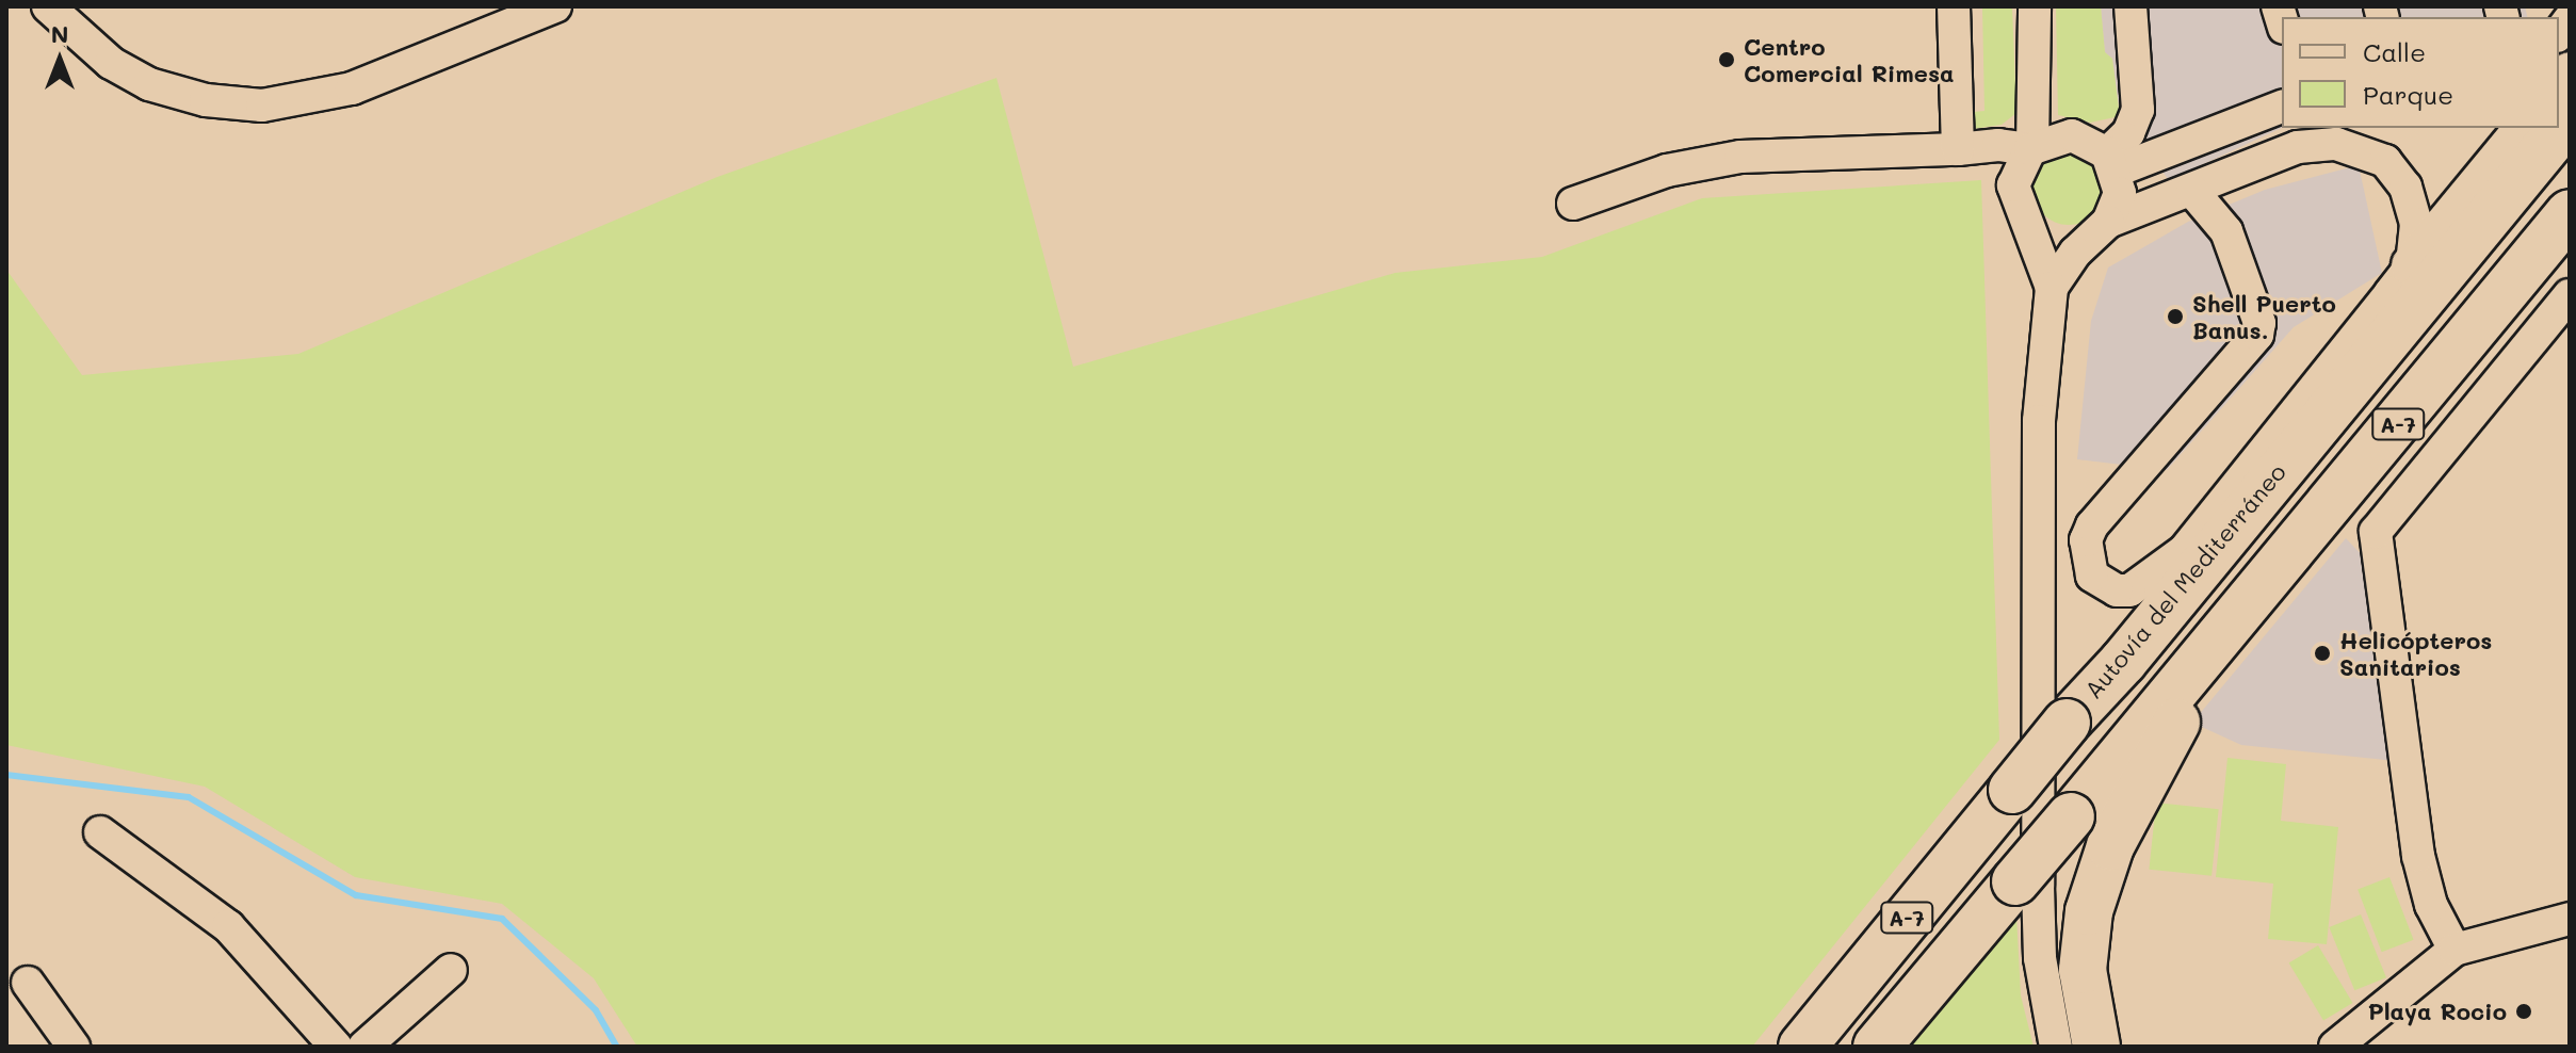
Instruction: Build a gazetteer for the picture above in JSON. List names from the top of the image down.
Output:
{
  "streets": {
    "highway": ["A-7", "Autovía del Mediterráneo"]
  },
  "places": [
    "Centro Comercial Rimesa",
    "Shell Puerto Banus.",
    "Helicópteros Sanitarios",
    "Playa Rocio"
  ],
  "legend": ["Calle", "Parque"],
  "north": "top"
}
